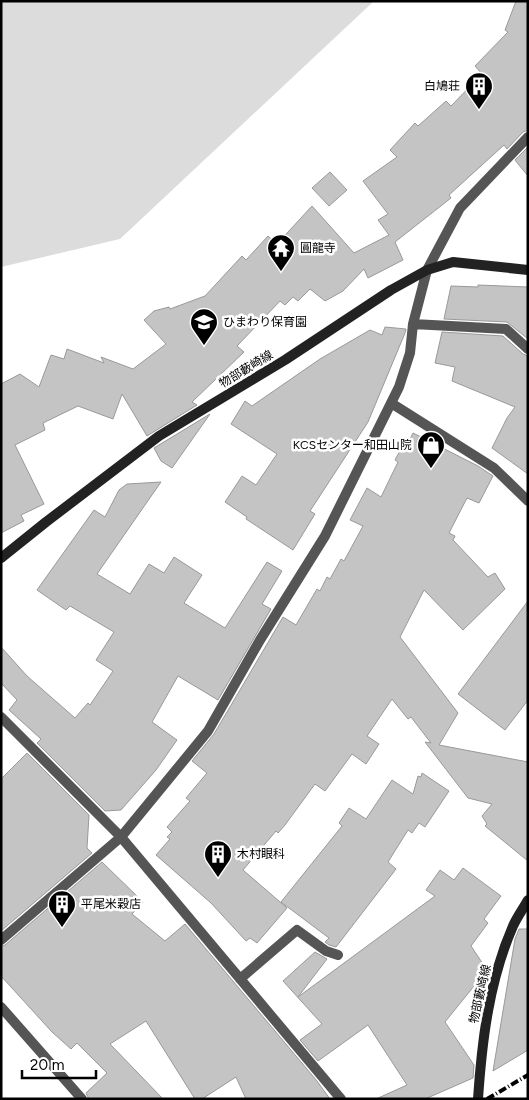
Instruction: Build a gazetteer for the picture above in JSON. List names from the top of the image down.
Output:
{
  "streets": {
    "main road": ["物部藪崎線"]
  },
  "places": {
    "building": ["白鳩荘", "木村眼科", "平尾米穀店"],
    "temple": ["圓龍寺"],
    "school or university": ["ひまわり保育園"],
    "shop": ["KCSセンター和田山院"]
  },
  "scale_bar": "20 m"
}
